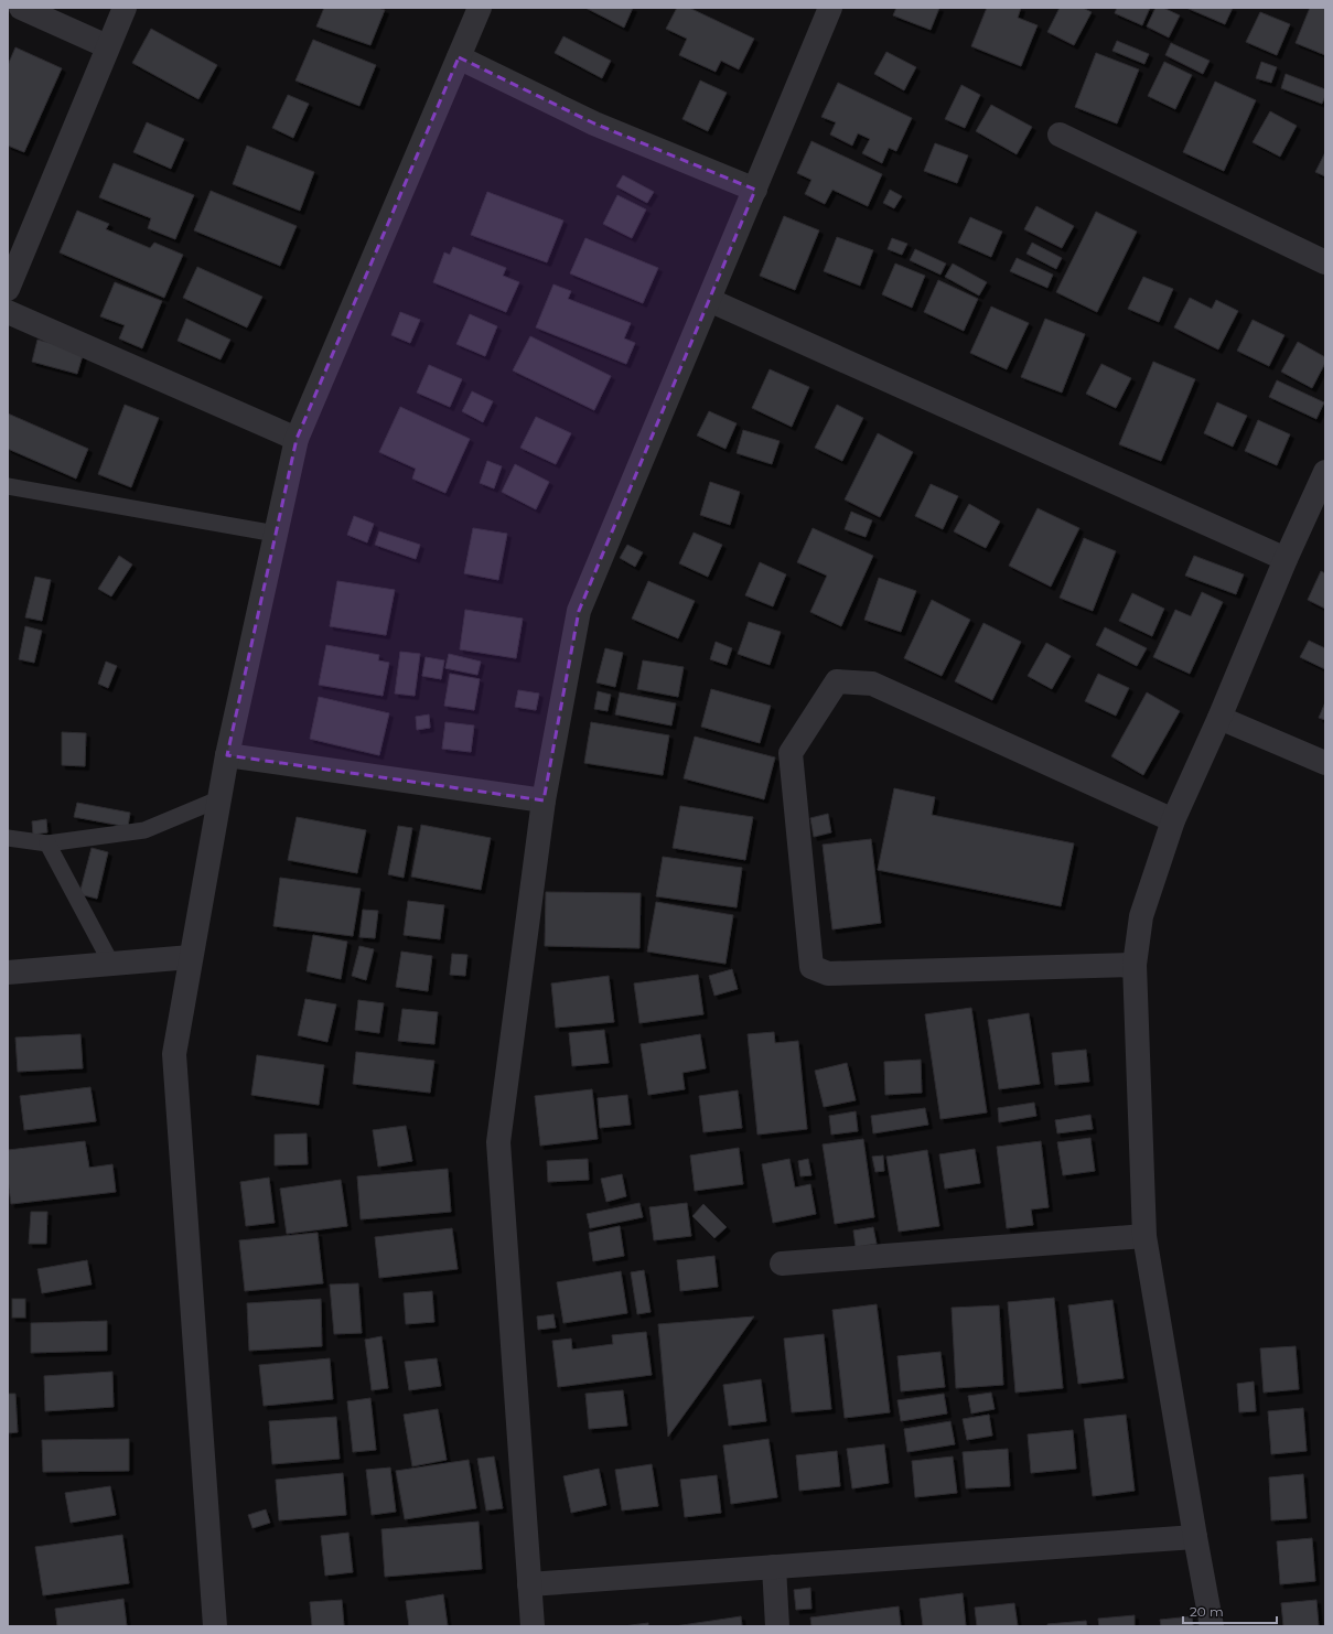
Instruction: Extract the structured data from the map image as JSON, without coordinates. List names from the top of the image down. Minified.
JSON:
{"scale_bar":"20 m"}
